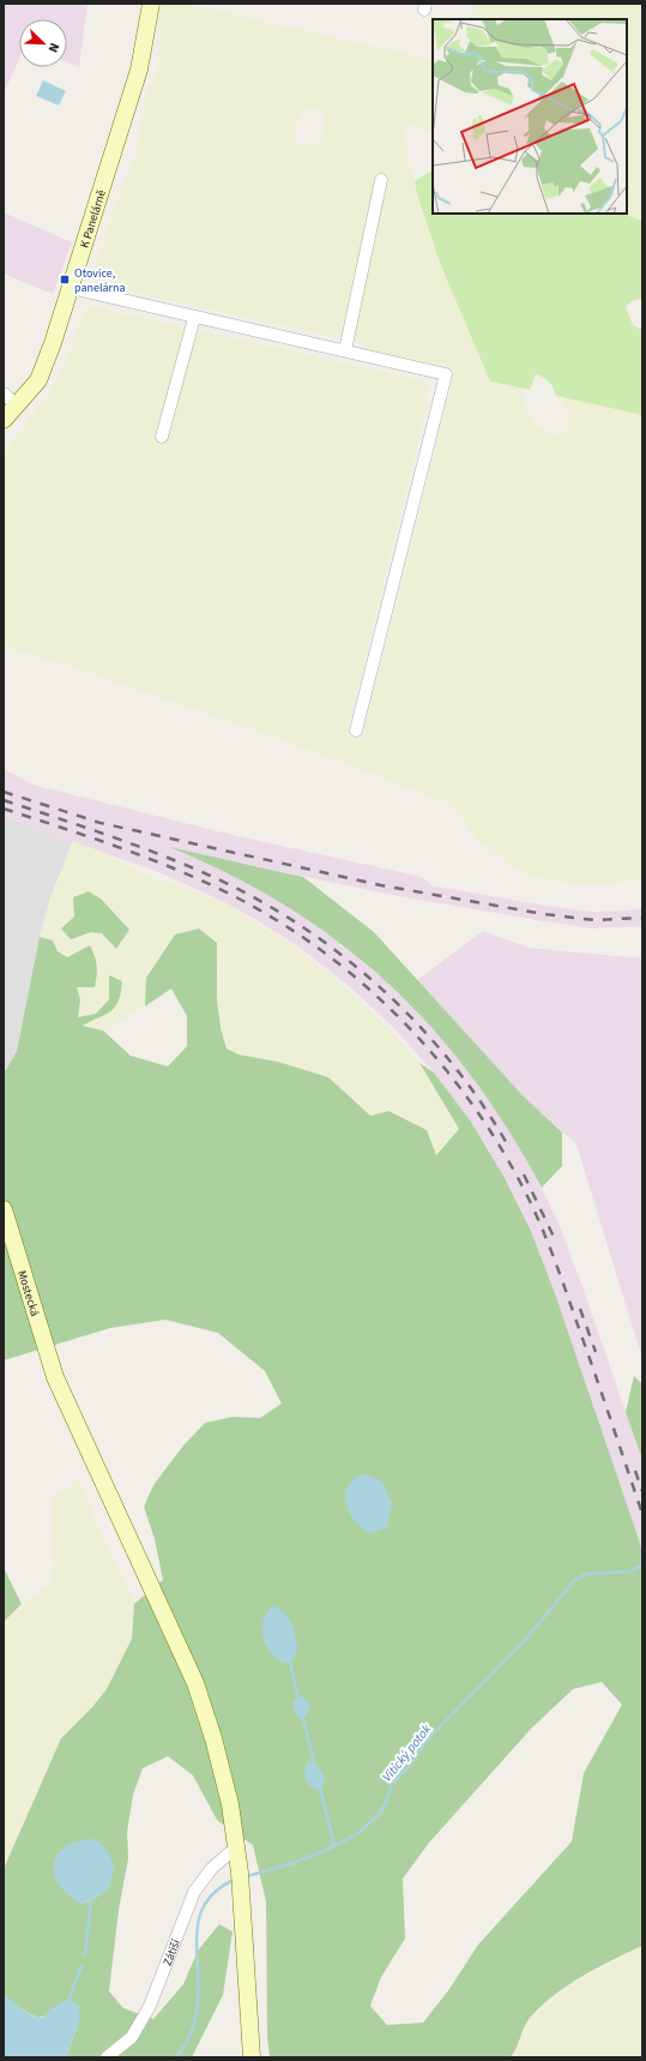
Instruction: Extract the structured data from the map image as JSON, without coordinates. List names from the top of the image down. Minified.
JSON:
{"streets":{"street":["K Panelárně","Mostecká","Zátiší"]},"crossings":[["Mostecká","Zátiší"]],"water":["Vitický potok"],"places":{"transit":["Otovice, panelárna"]},"north":"bottom right"}
